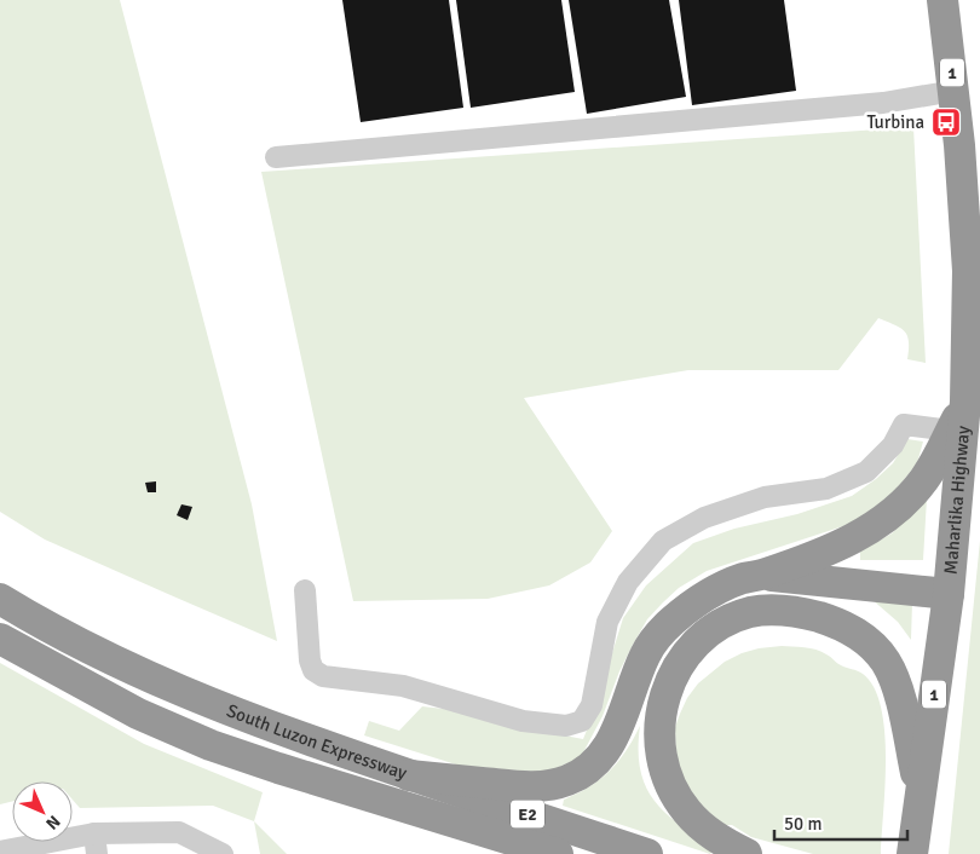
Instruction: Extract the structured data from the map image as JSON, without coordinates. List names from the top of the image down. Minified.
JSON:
{"streets":{"highway":["1","Maharlika Highway","South Luzon Expressway","E2"]},"places":{"bus stop":["Turbina"]},"scale_bar":"50 m","north":"bottom right"}
